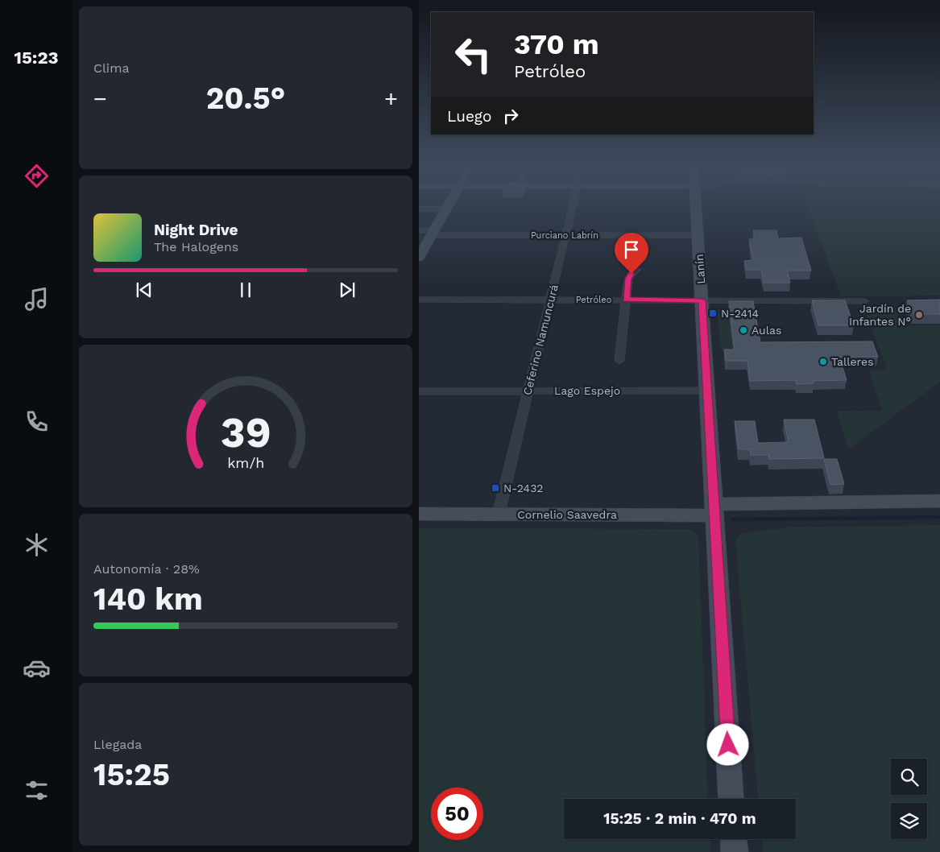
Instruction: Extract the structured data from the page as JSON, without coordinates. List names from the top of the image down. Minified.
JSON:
{"streets":{"main road":["Lanín","Cornelio Saavedra"],"street":["Purciano Labrín","Petróleo","Ceferino Namuncurá","Lago Espejo"]},"crossings":[["Purciano Labrín","Lanín"],["Purciano Labrín","Ceferino Namuncurá"],["Lanín","Petróleo"],["Lanín","Lago Espejo"],["Lanín","Cornelio Saavedra"],["Petróleo","Ceferino Namuncurá"],["Ceferino Namuncurá","Lago Espejo"],["Ceferino Namuncurá","Cornelio Saavedra"]],"places":{"transit":["N-2414","N-2432"],"other":["Jardín de Infantes N°","Aulas","Talleres"]},"page":{"tabs":"15:23","tile":["Clima",["Autonomía · 28%","140 km"],["Llegada","15:25"]],"turn":["370 m","Petróleo"],"heat":["−","20.5°","+"],"then":"Luego","song":["Night Drive","The Halogens"],"limit":"50","trip":"15:25 · 2 min · 470 m","gauge":["39","km/h"]}}
